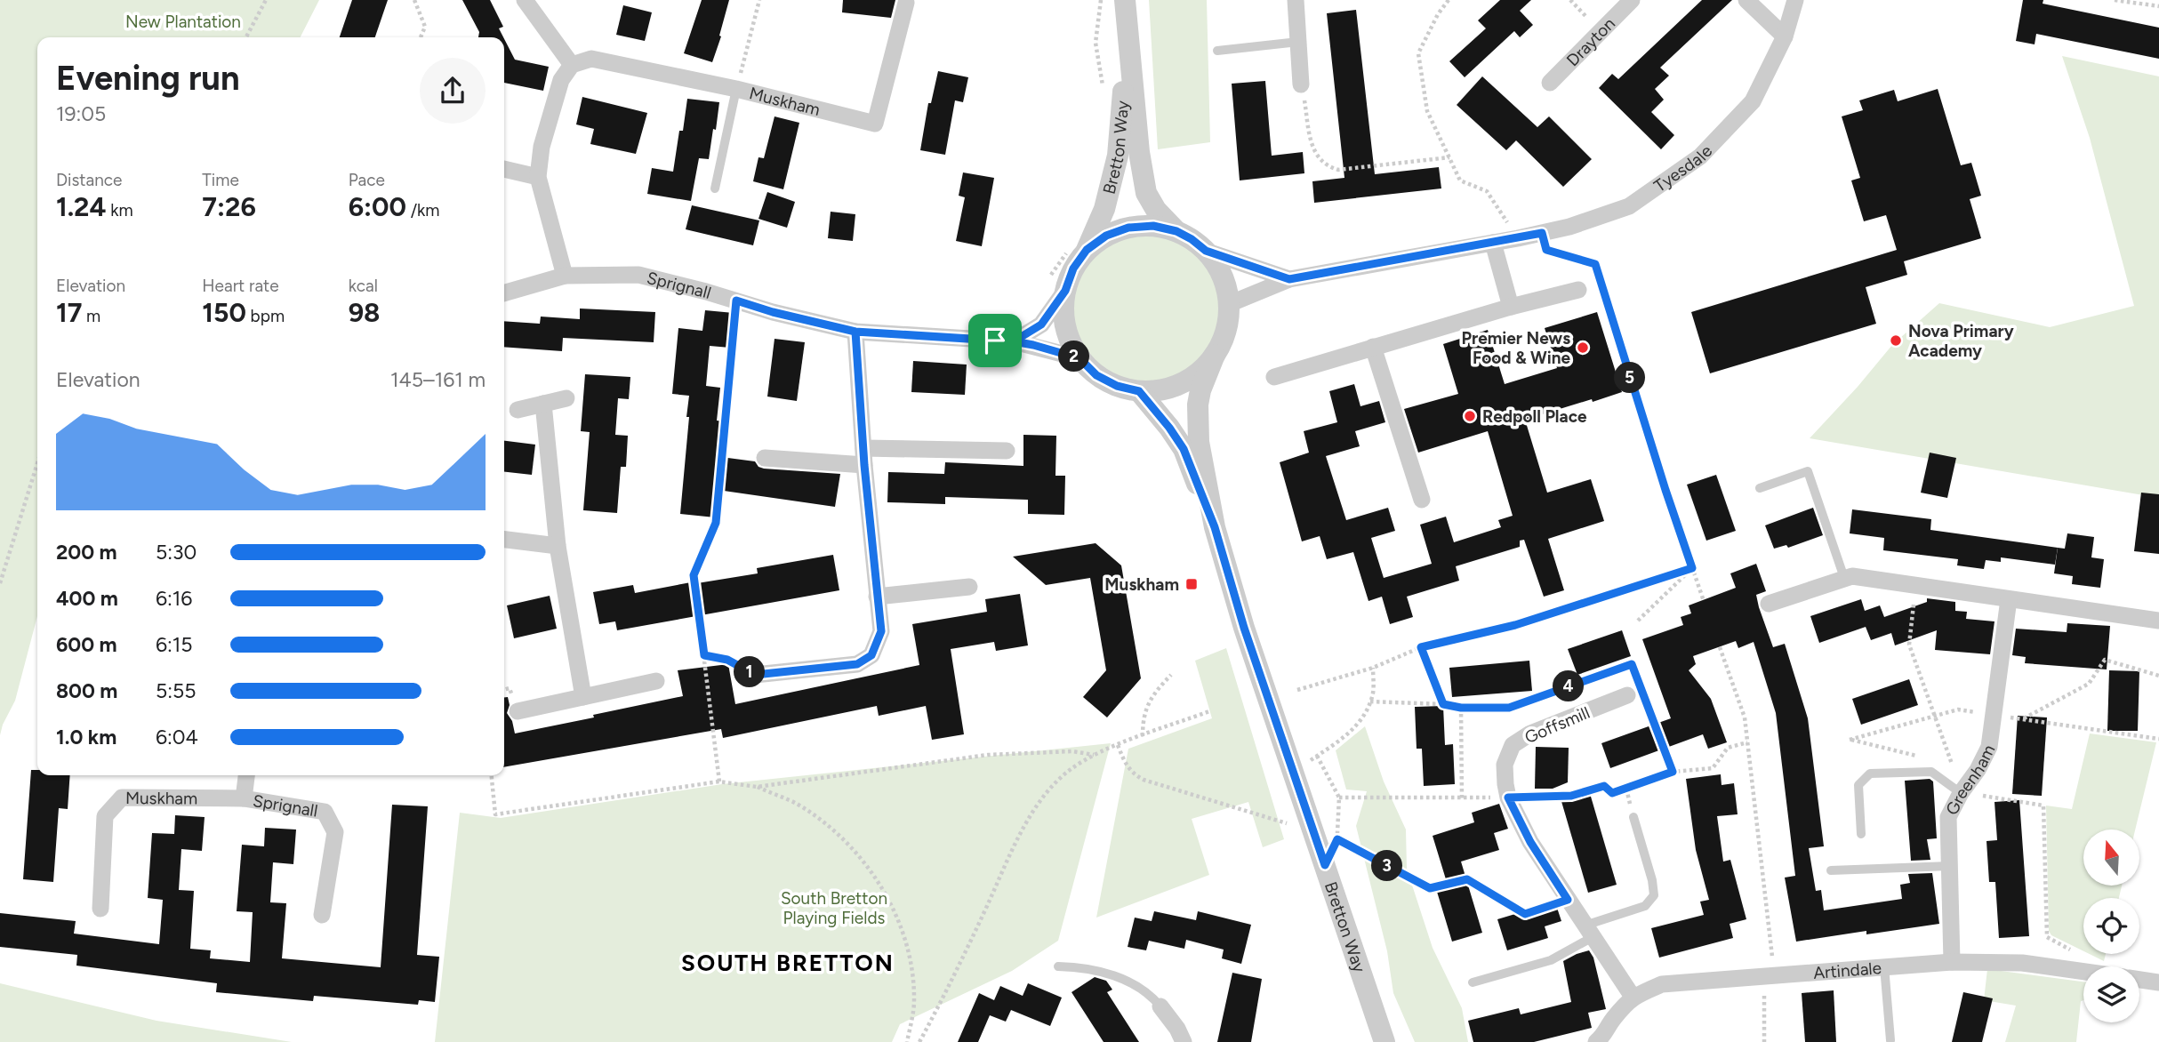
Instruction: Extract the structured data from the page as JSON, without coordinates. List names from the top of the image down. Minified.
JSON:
{"streets":{"street":["Drayton","Muskham","Bretton Way","Tyesdale","Sprignall","Goffsmill","Greenham","Artindale"]},"crossings":[["Muskham","Sprignall"],["Bretton Way","Tyesdale"],["Bretton Way","Sprignall"],["Tyesdale","Sprignall"],["Goffsmill","Artindale"],["Greenham","Artindale"]],"districts":["SOUTH BRETTON"],"parks":["New Plantation","South Bretton Playing Fields"],"places":{"other":["Nova Primary Academy","Premier News Food & Wine","Redpoll Place"],"transit":["Muskham"]},"north":"top","page":{"heading":["Evening run","19:05"],"stats":[["Distance","1.24 km"],["Time","7:26"],["Pace","6:00 /km"],["Elevation","17 m"],["Heart rate","150 bpm"],["kcal","98"]],"pins":["2","5","1","4","3"],"chart":["Elevation","145–161 m"],"list":[{"name":"200 m","note":"5:30"},{"name":"400 m","note":"6:16"},{"name":"600 m","note":"6:15"},{"name":"800 m","note":"5:55"},{"name":"1.0 km","note":"6:04"}]}}
